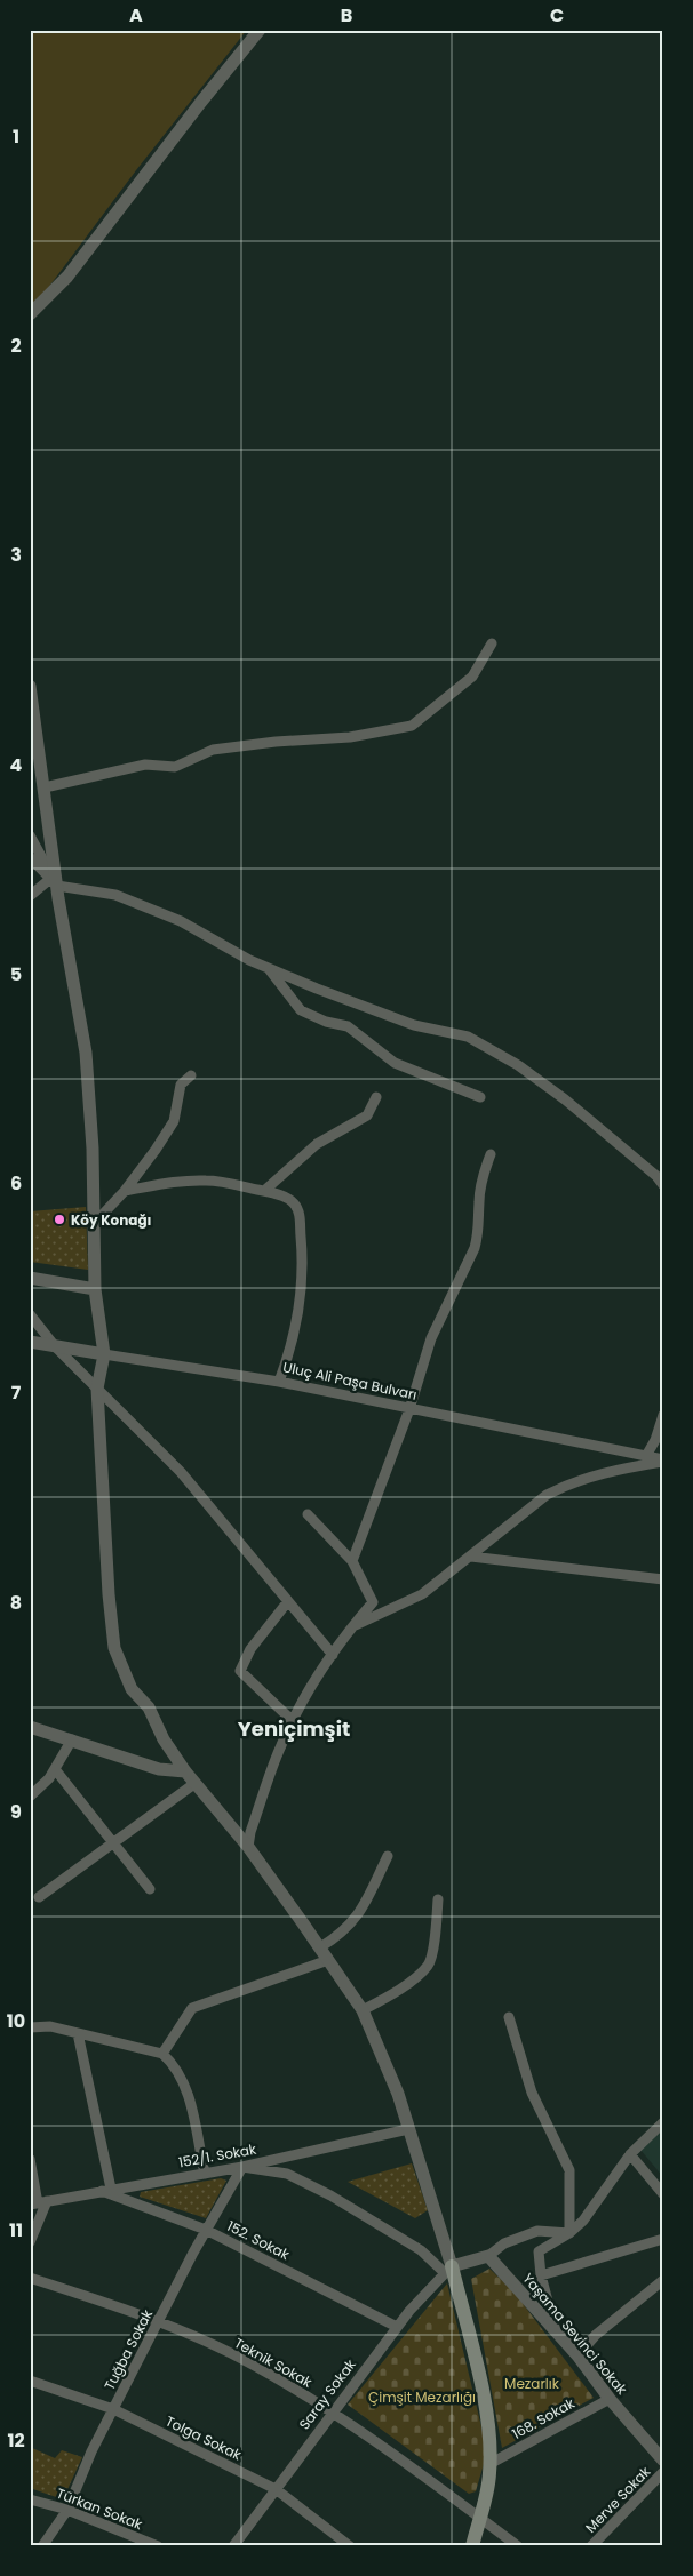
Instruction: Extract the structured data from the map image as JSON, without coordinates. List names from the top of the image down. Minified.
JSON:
{"streets":{"street":["Uluç Ali Paşa Bulvarı","152/1. Sokak","152. Sokak","Yaşama Sevinci Sokak","Tuğba Sokak","Teknik Sokak","Saray Sokak","168. Sokak","Tolga Sokak","Merve Sokak","Türkan Sokak"]},"crossings":[["152/1. Sokak","152. Sokak"],["152/1. Sokak","Tuğba Sokak"],["152. Sokak","Tuğba Sokak"],["152. Sokak","Saray Sokak"],["Yaşama Sevinci Sokak","168. Sokak"],["Tuğba Sokak","Teknik Sokak"],["Tuğba Sokak","Tolga Sokak"],["Tuğba Sokak","Türkan Sokak"],["Teknik Sokak","Saray Sokak"],["Saray Sokak","Tolga Sokak"]],"districts":["Yeniçimşit"],"parks":["Mezarlık","Çimşit Mezarlığı"],"places":["Köy Konağı"],"grid":{"columns":["A","B","C"],"rows":["1","2","3","4","5","6","7","8","9","10","11","12"]}}
